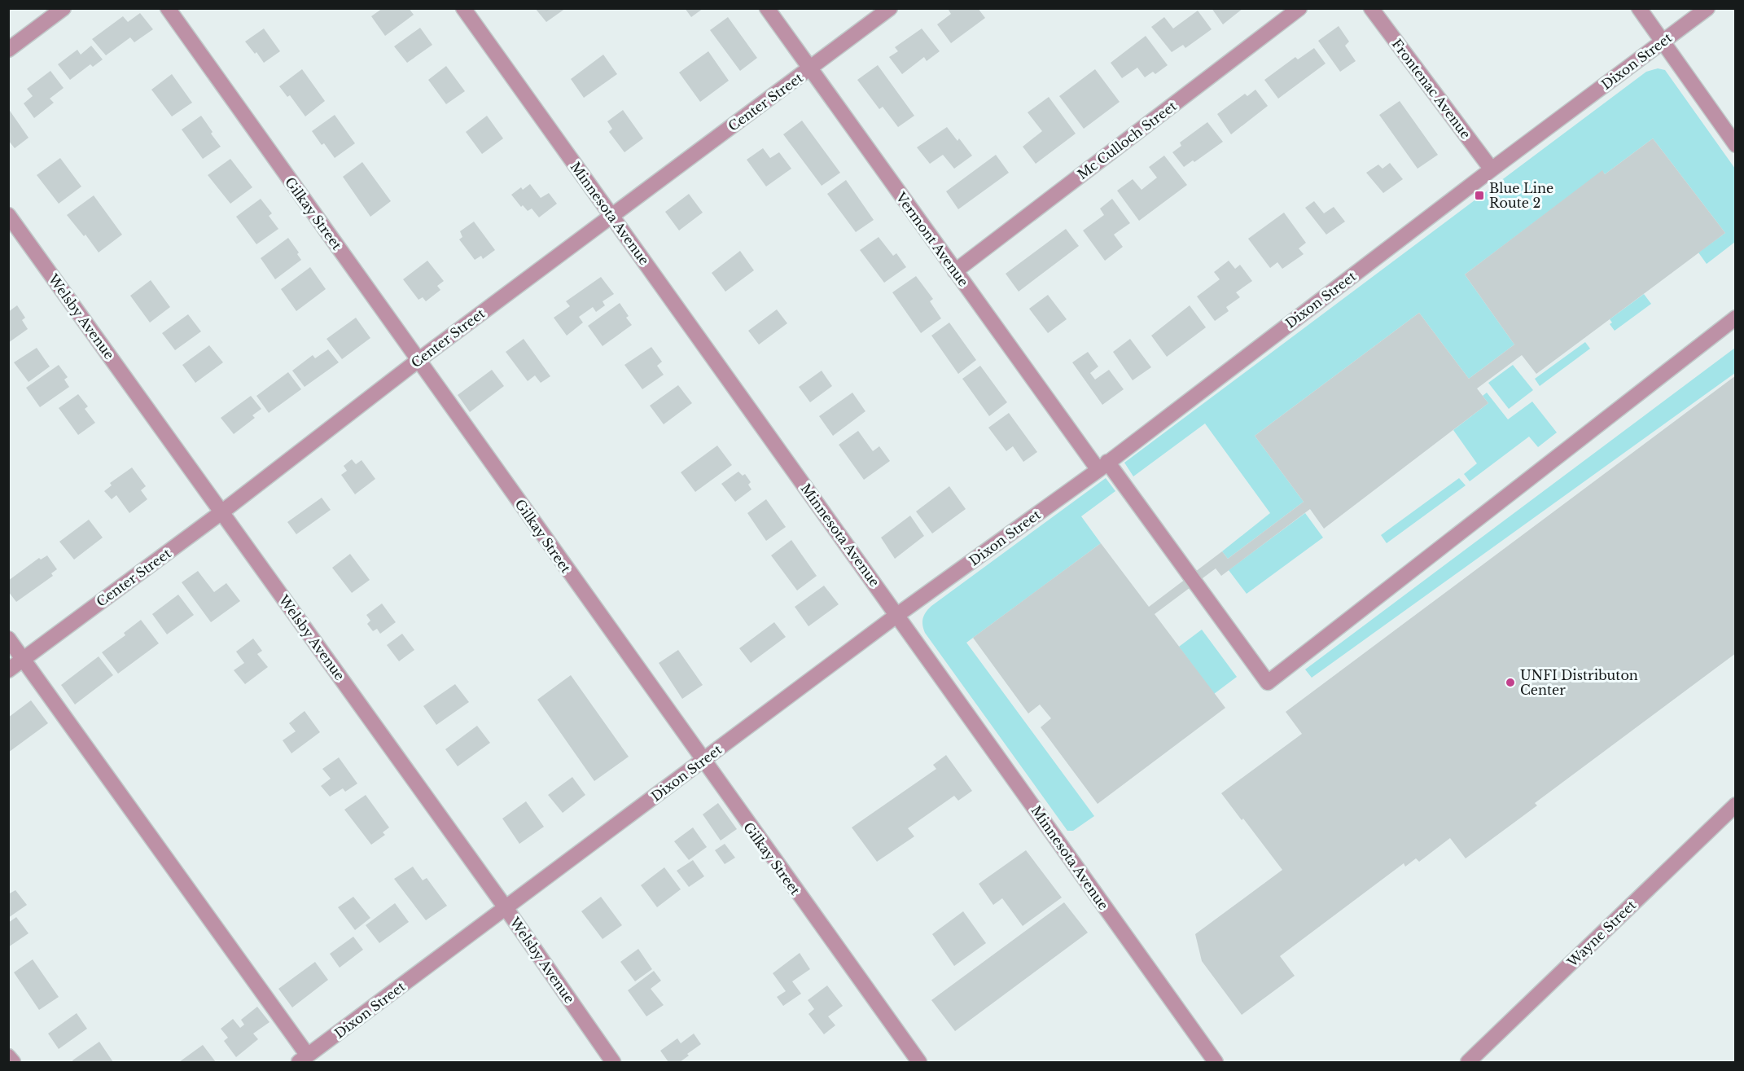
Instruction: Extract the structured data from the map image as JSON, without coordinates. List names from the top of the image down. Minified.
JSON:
{"streets":{"street":["Dixon Street","Frontenac Avenue","Center Street","Mc Culloch Street","Gilkay Street","Minnesota Avenue","Vermont Avenue","Welsby Avenue","Wayne Street"]},"crossings":[["Dixon Street","Frontenac Avenue"],["Dixon Street","Gilkay Street"],["Dixon Street","Minnesota Avenue"],["Dixon Street","Vermont Avenue"],["Dixon Street","Welsby Avenue"],["Center Street","Gilkay Street"],["Center Street","Minnesota Avenue"],["Center Street","Vermont Avenue"],["Center Street","Welsby Avenue"],["Mc Culloch Street","Vermont Avenue"]],"places":{"transit":["Blue Line Route 2"],"other":["UNFI Distributon Center"]}}
